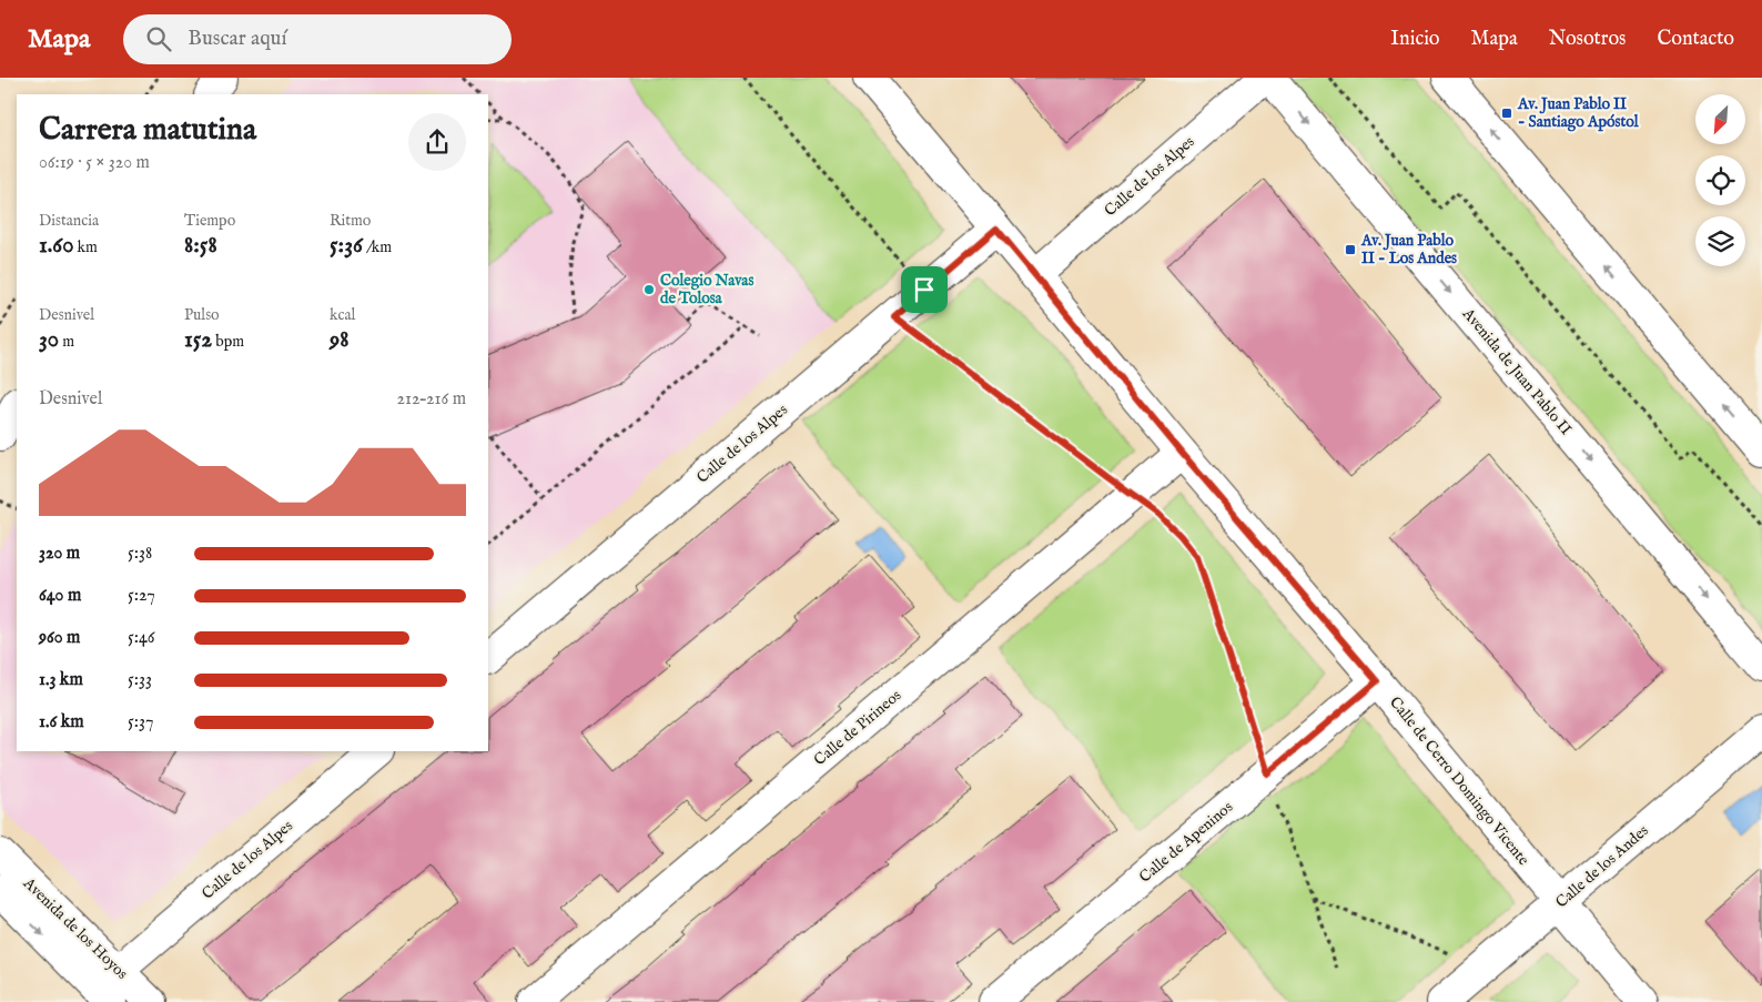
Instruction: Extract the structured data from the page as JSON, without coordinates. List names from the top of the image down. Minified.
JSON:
{"streets":{"street":["Calle de los Alpes","Avenida de Juan Pablo II","Calle de Pirineos","Calle de Cerro Domingo Vicente","Calle de Apeninos","Calle de los Andes","Avenida de los Hoyos"]},"crossings":[["Calle de los Alpes","Calle de Cerro Domingo Vicente"],["Calle de los Alpes","Avenida de los Hoyos"],["Calle de Pirineos","Calle de Cerro Domingo Vicente"],["Calle de Cerro Domingo Vicente","Calle de Apeninos"],["Calle de Cerro Domingo Vicente","Calle de los Andes"]],"places":{"transit":["Av. Juan Pablo II - Santiago Apóstol","Av. Juan Pablo II - Los Andes"],"other":["Colegio Navas de Tolosa"]},"north":"bottom left","page":{"header":"Mapa","search":"Buscar aquí","nav":["Inicio","Mapa","Nosotros","Contacto"],"heading":["Carrera matutina","06:19 · 5 × 320 m"],"stats":[["Distancia","1.60 km"],["Tiempo","8:58"],["Ritmo","5:36 /km"],["Desnivel","30 m"],["Pulso","152 bpm"],["kcal","98"]],"chart":["Desnivel","212–216 m"],"list":[{"name":"320 m","note":"5:38"},{"name":"640 m","note":"5:27"},{"name":"960 m","note":"5:46"},{"name":"1.3 km","note":"5:33"},{"name":"1.6 km","note":"5:37"}]}}
